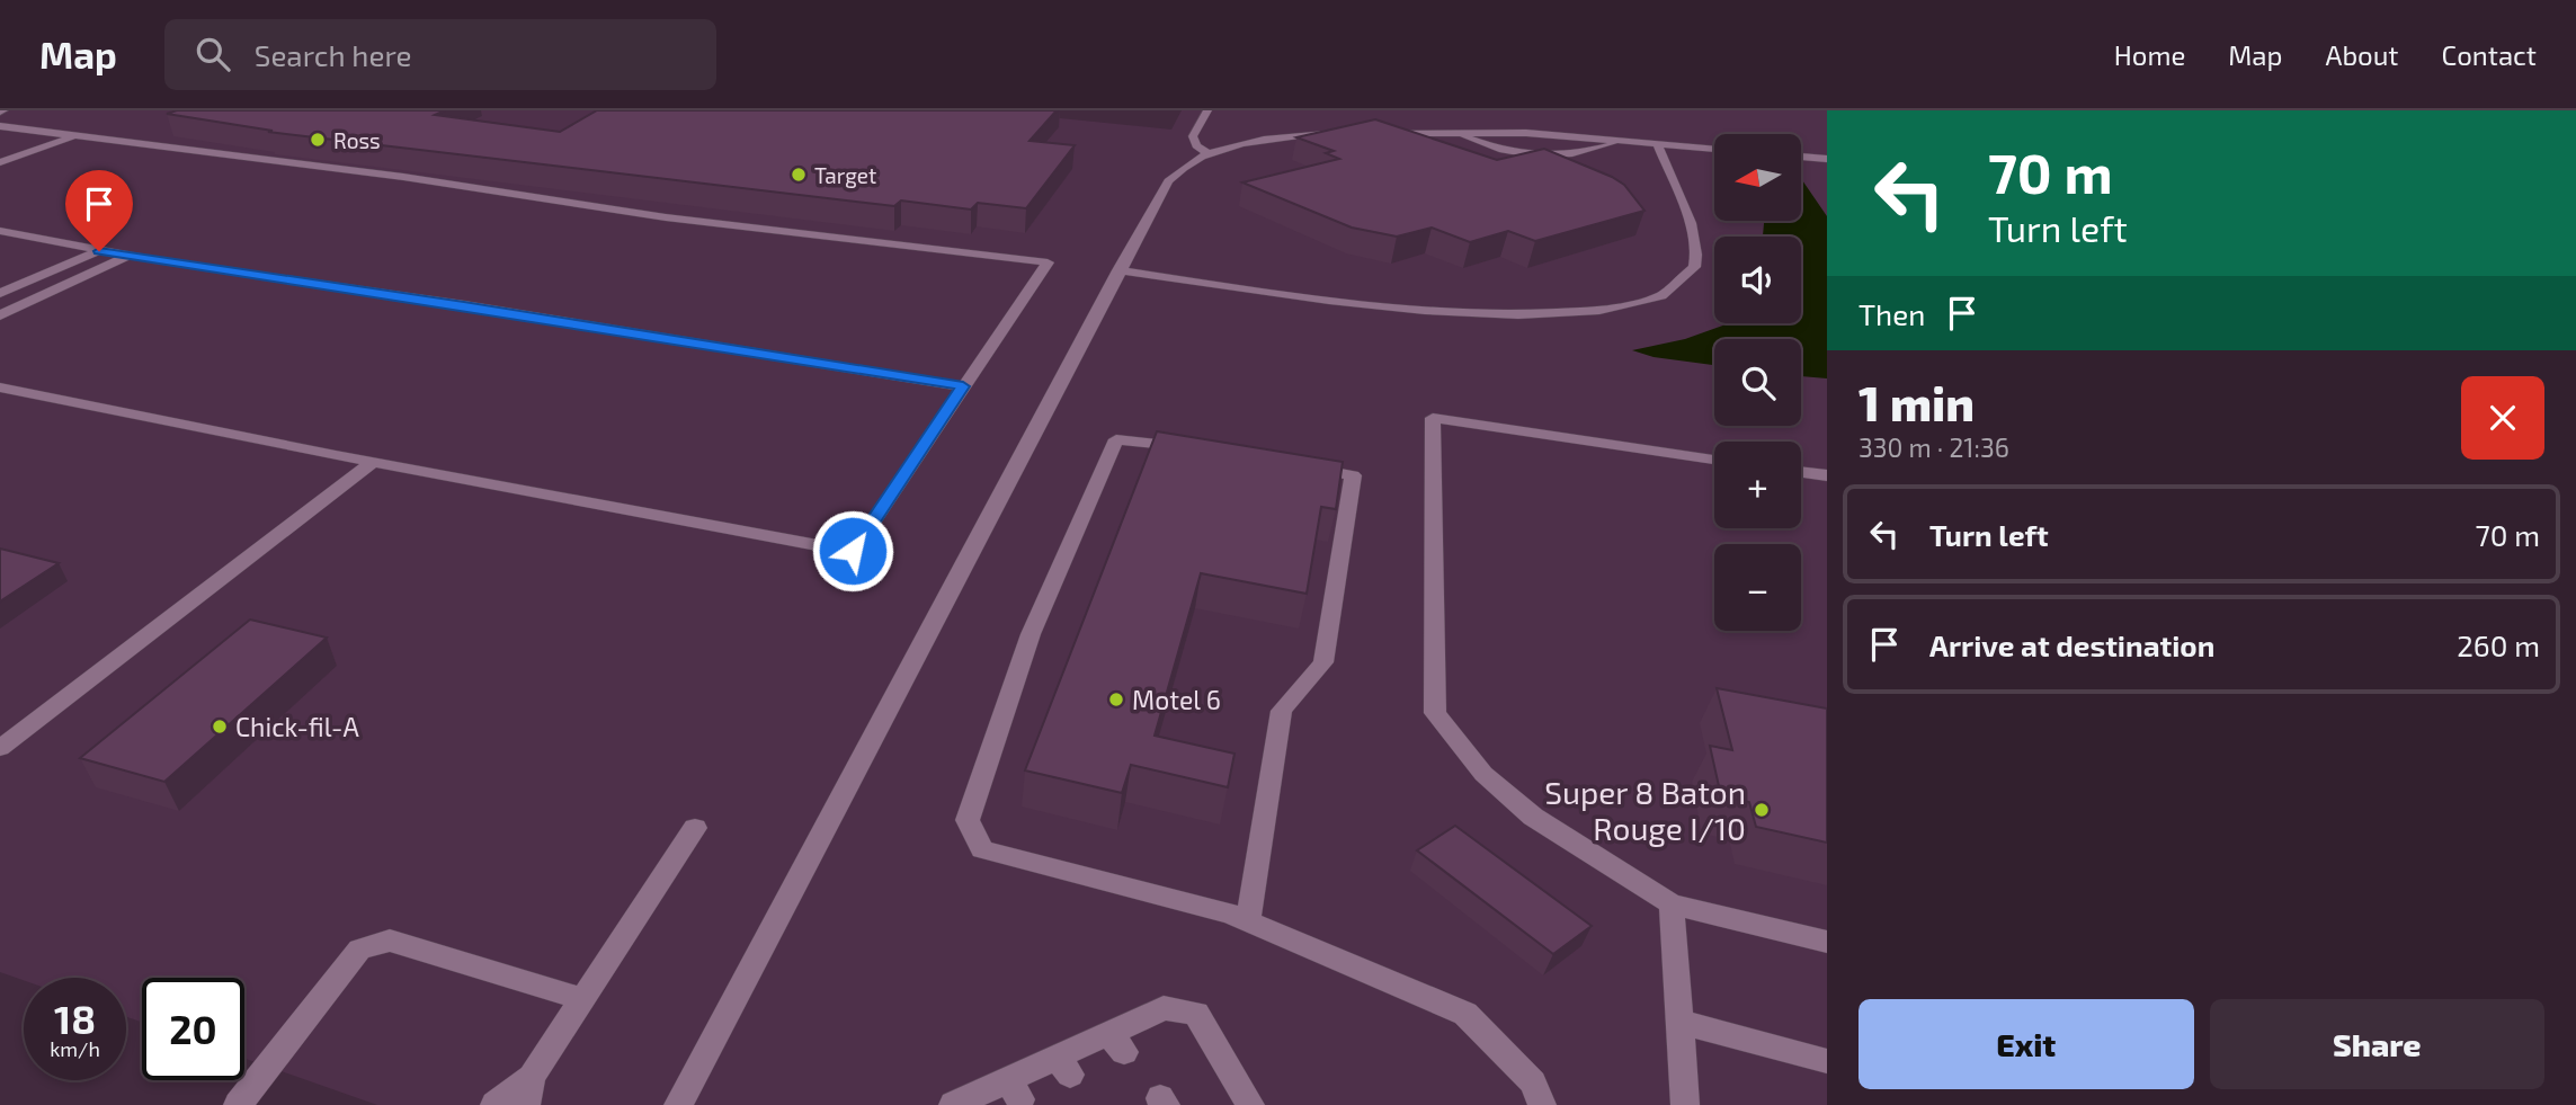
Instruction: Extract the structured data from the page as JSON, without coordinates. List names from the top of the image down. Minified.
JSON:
{"places":["Ross","Target","Motel 6","Chick-fil-A","Super 8 Baton Rouge I/10"],"north":"left","page":{"header":"Map","search":"Search here","nav":["Home","Map","About","Contact"],"turn":["70 m","Turn left"],"map_buttons":["+","−"],"then":"Then","heading":["1 min","330 m · 21:36"],"list":[{"name":"Turn left","value":"70 m"},{"name":"Arrive at destination","value":"260 m"}],"speed":"18 km/h","limit":"20","buttons":["Exit","Share"]}}
